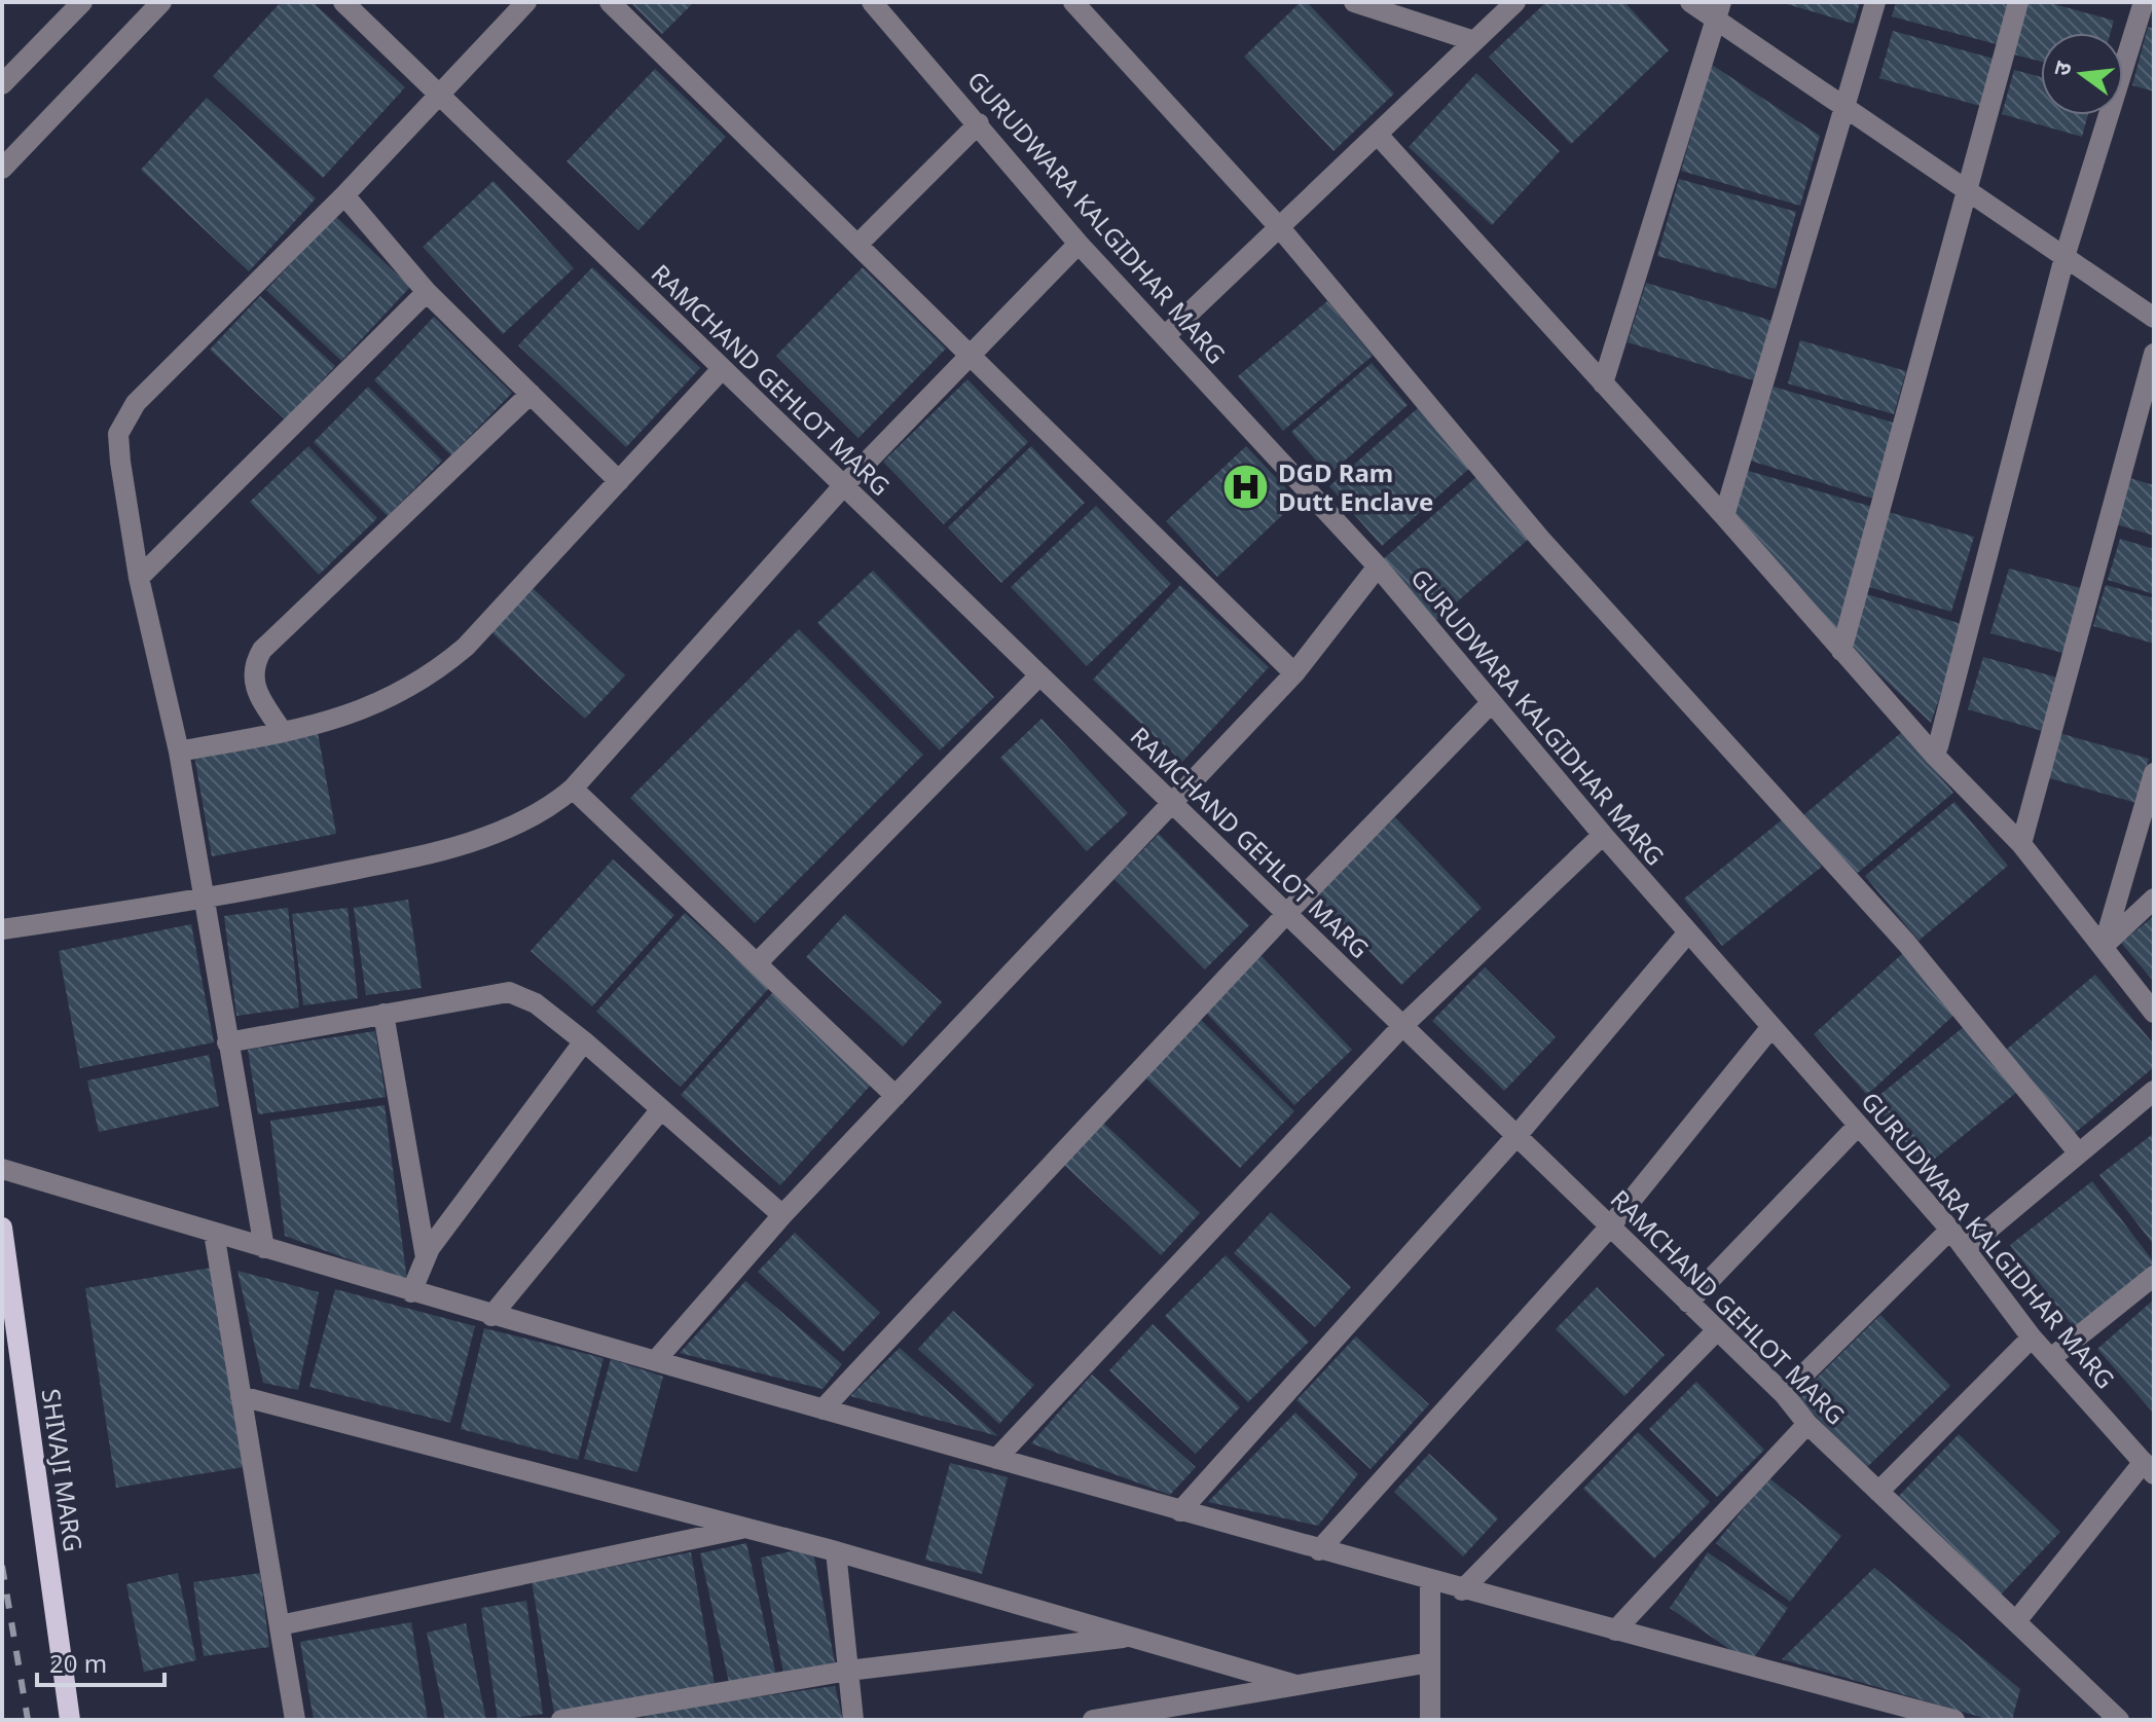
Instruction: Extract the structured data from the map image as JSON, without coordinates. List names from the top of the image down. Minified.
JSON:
{"streets":{"main road":["SHIVAJI MARG"],"street":["GURUDWARA KALGIDHAR MARG","RAMCHAND GEHLOT MARG"]},"places":{"hospital":["DGD Ram Dutt Enclave"]},"scale_bar":"20 m","north":"left"}
